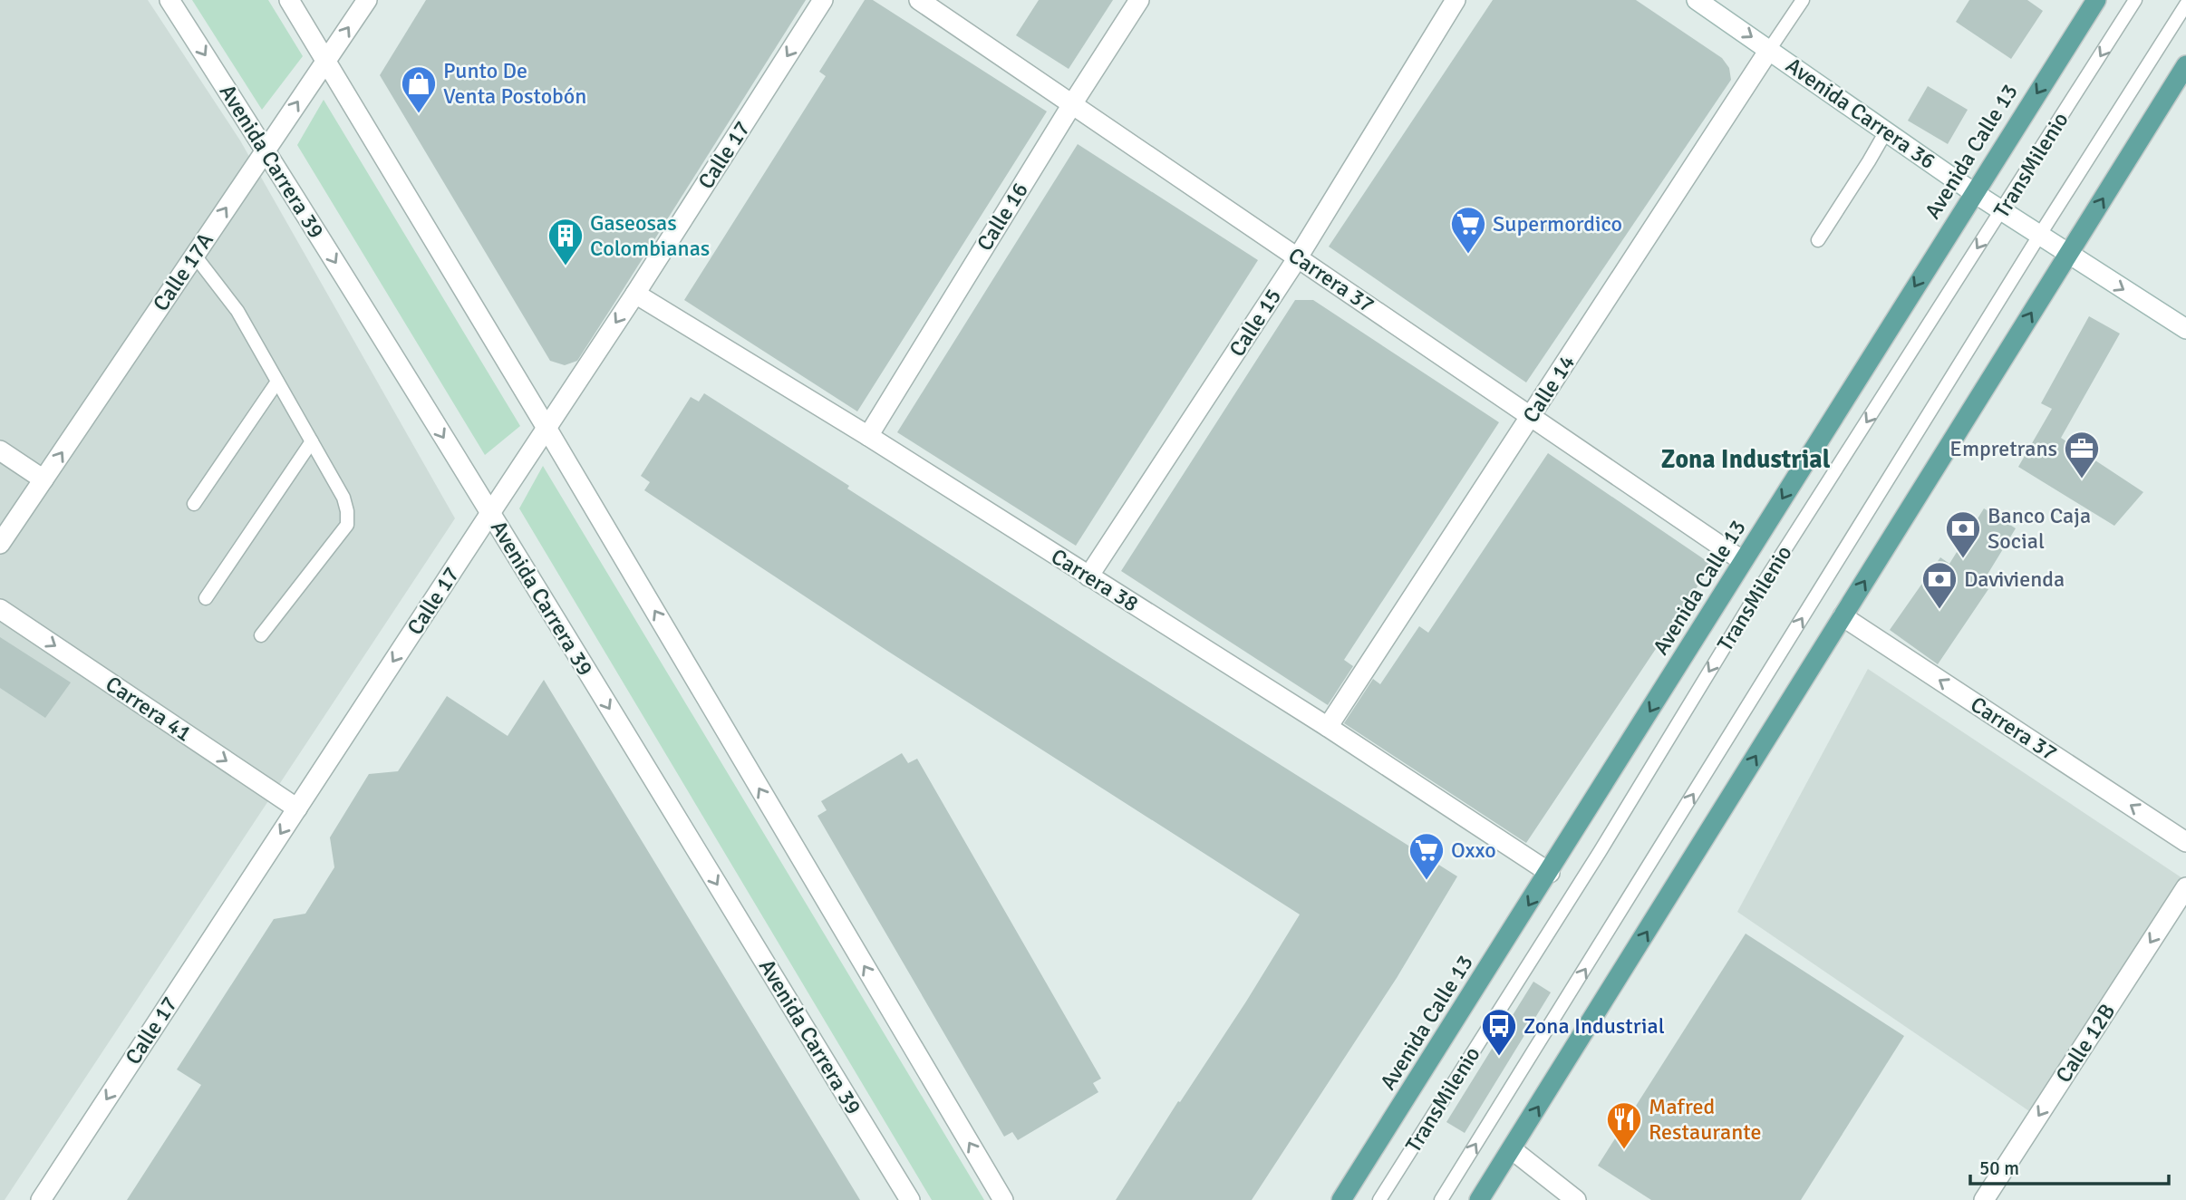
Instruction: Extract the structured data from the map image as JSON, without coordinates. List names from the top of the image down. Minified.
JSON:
{"streets":{"main road":["Avenida Calle 13"],"street":["Avenida Carrera 36","Calle 17","Avenida Carrera 39","Calle 16","Calle 17A","Carrera 37","Calle 15","Calle 14","Carrera 38","Carrera 41","Calle 12B"],"lane":["TransMilenio"]},"crossings":[["Avenida Carrera 36","Avenida Calle 13"],["Avenida Carrera 36","TransMilenio"],["Avenida Carrera 36","Calle 14"],["Avenida Calle 13","Carrera 37"],["Avenida Calle 13","Carrera 38"],["Calle 17","Avenida Carrera 39"],["Calle 17","Carrera 38"],["Calle 17","Carrera 41"],["Avenida Carrera 39","Calle 17A"],["Calle 16","Carrera 37"],["Calle 16","Carrera 38"],["Carrera 37","Calle 15"],["Carrera 37","Calle 14"],["Calle 15","Carrera 38"],["Calle 14","Carrera 38"]],"one_way":["Avenida Carrera 36","Calle 17","Calle 17A","Carrera 41","Calle 12B"],"districts":["Zona Industrial"],"places":{"shop":["Punto De Venta Postobón"],"supermarket":["Supermordico","Oxxo"],"building":["Gaseosas Colombianas"],"office":["Empretrans"],"bank":["Banco Caja Social","Davivienda"],"bus stop":["Zona Industrial"],"restaurant":["Mafred Restaurante"]},"scale_bar":"50 m"}
